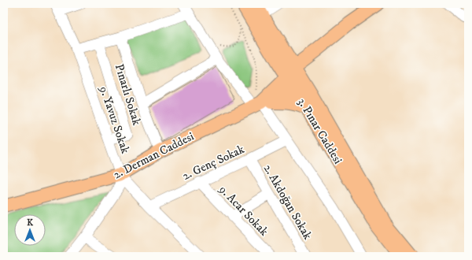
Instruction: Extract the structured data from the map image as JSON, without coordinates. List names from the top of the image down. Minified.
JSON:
{"streets":{"main road":["3. Pınar Caddesi","2. Derman Caddesi"],"street":["Pınarlı Sokak","9. Yavuz Sokak","2. Genç Sokak","2. Akdoğan Sokak","9. Acar Sokak"]},"crossings":[["Pınarlı Sokak","9. Yavuz Sokak"],["9. Yavuz Sokak","2. Derman Caddesi"],["9. Yavuz Sokak","2. Genç Sokak"],["2. Genç Sokak","2. Akdoğan Sokak"],["2. Genç Sokak","9. Acar Sokak"]],"north":"top"}
